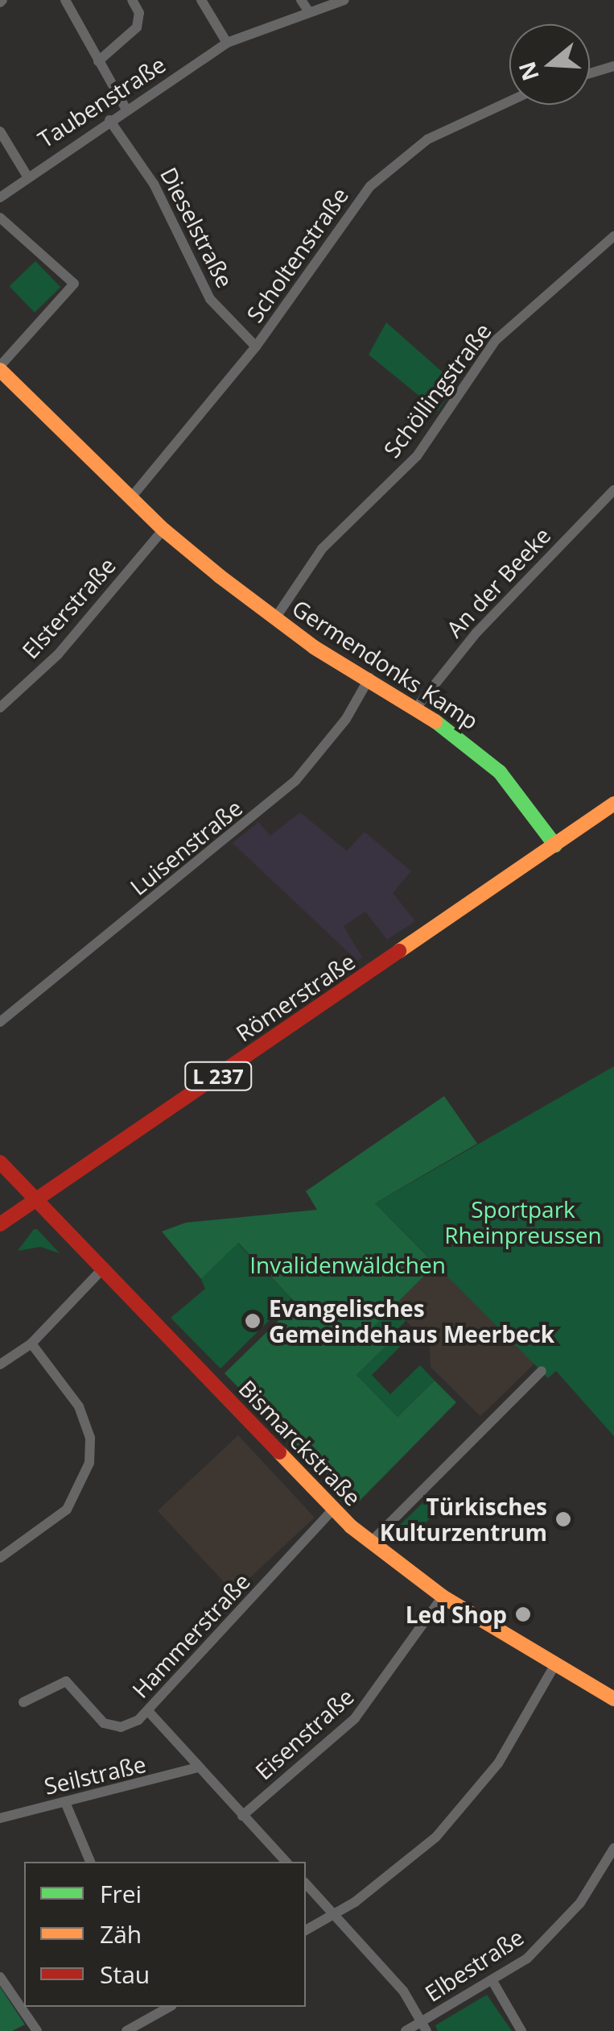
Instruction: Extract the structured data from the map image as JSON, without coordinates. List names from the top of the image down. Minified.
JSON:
{"streets":{"main road":["Germendonks Kamp","Römerstraße","L 237","Bismarckstraße"],"street":["Taubenstraße","Dieselstraße","Scholtenstraße","Schöllingstraße","An der Beeke","Elsterstraße","Luisenstraße","Hammerstraße","Eisenstraße","Seilstraße","Elbestraße"]},"crossings":[["Taubenstraße","Dieselstraße"],["Dieselstraße","Scholtenstraße"],["Scholtenstraße","Germendonks Kamp"],["Schöllingstraße","Germendonks Kamp"],["An der Beeke","Germendonks Kamp"],["Elsterstraße","Germendonks Kamp"],["Germendonks Kamp","Luisenstraße"],["Germendonks Kamp","Römerstraße"],["Römerstraße","Bismarckstraße"],["Bismarckstraße","Hammerstraße"],["Bismarckstraße","Eisenstraße"]],"parks":["Sportpark Rheinpreussen","Invalidenwäldchen"],"places":["Evangelisches Gemeindehaus Meerbeck","Türkisches Kulturzentrum","Led Shop"],"legend":["Frei","Zäh","Stau"],"north":"left"}
